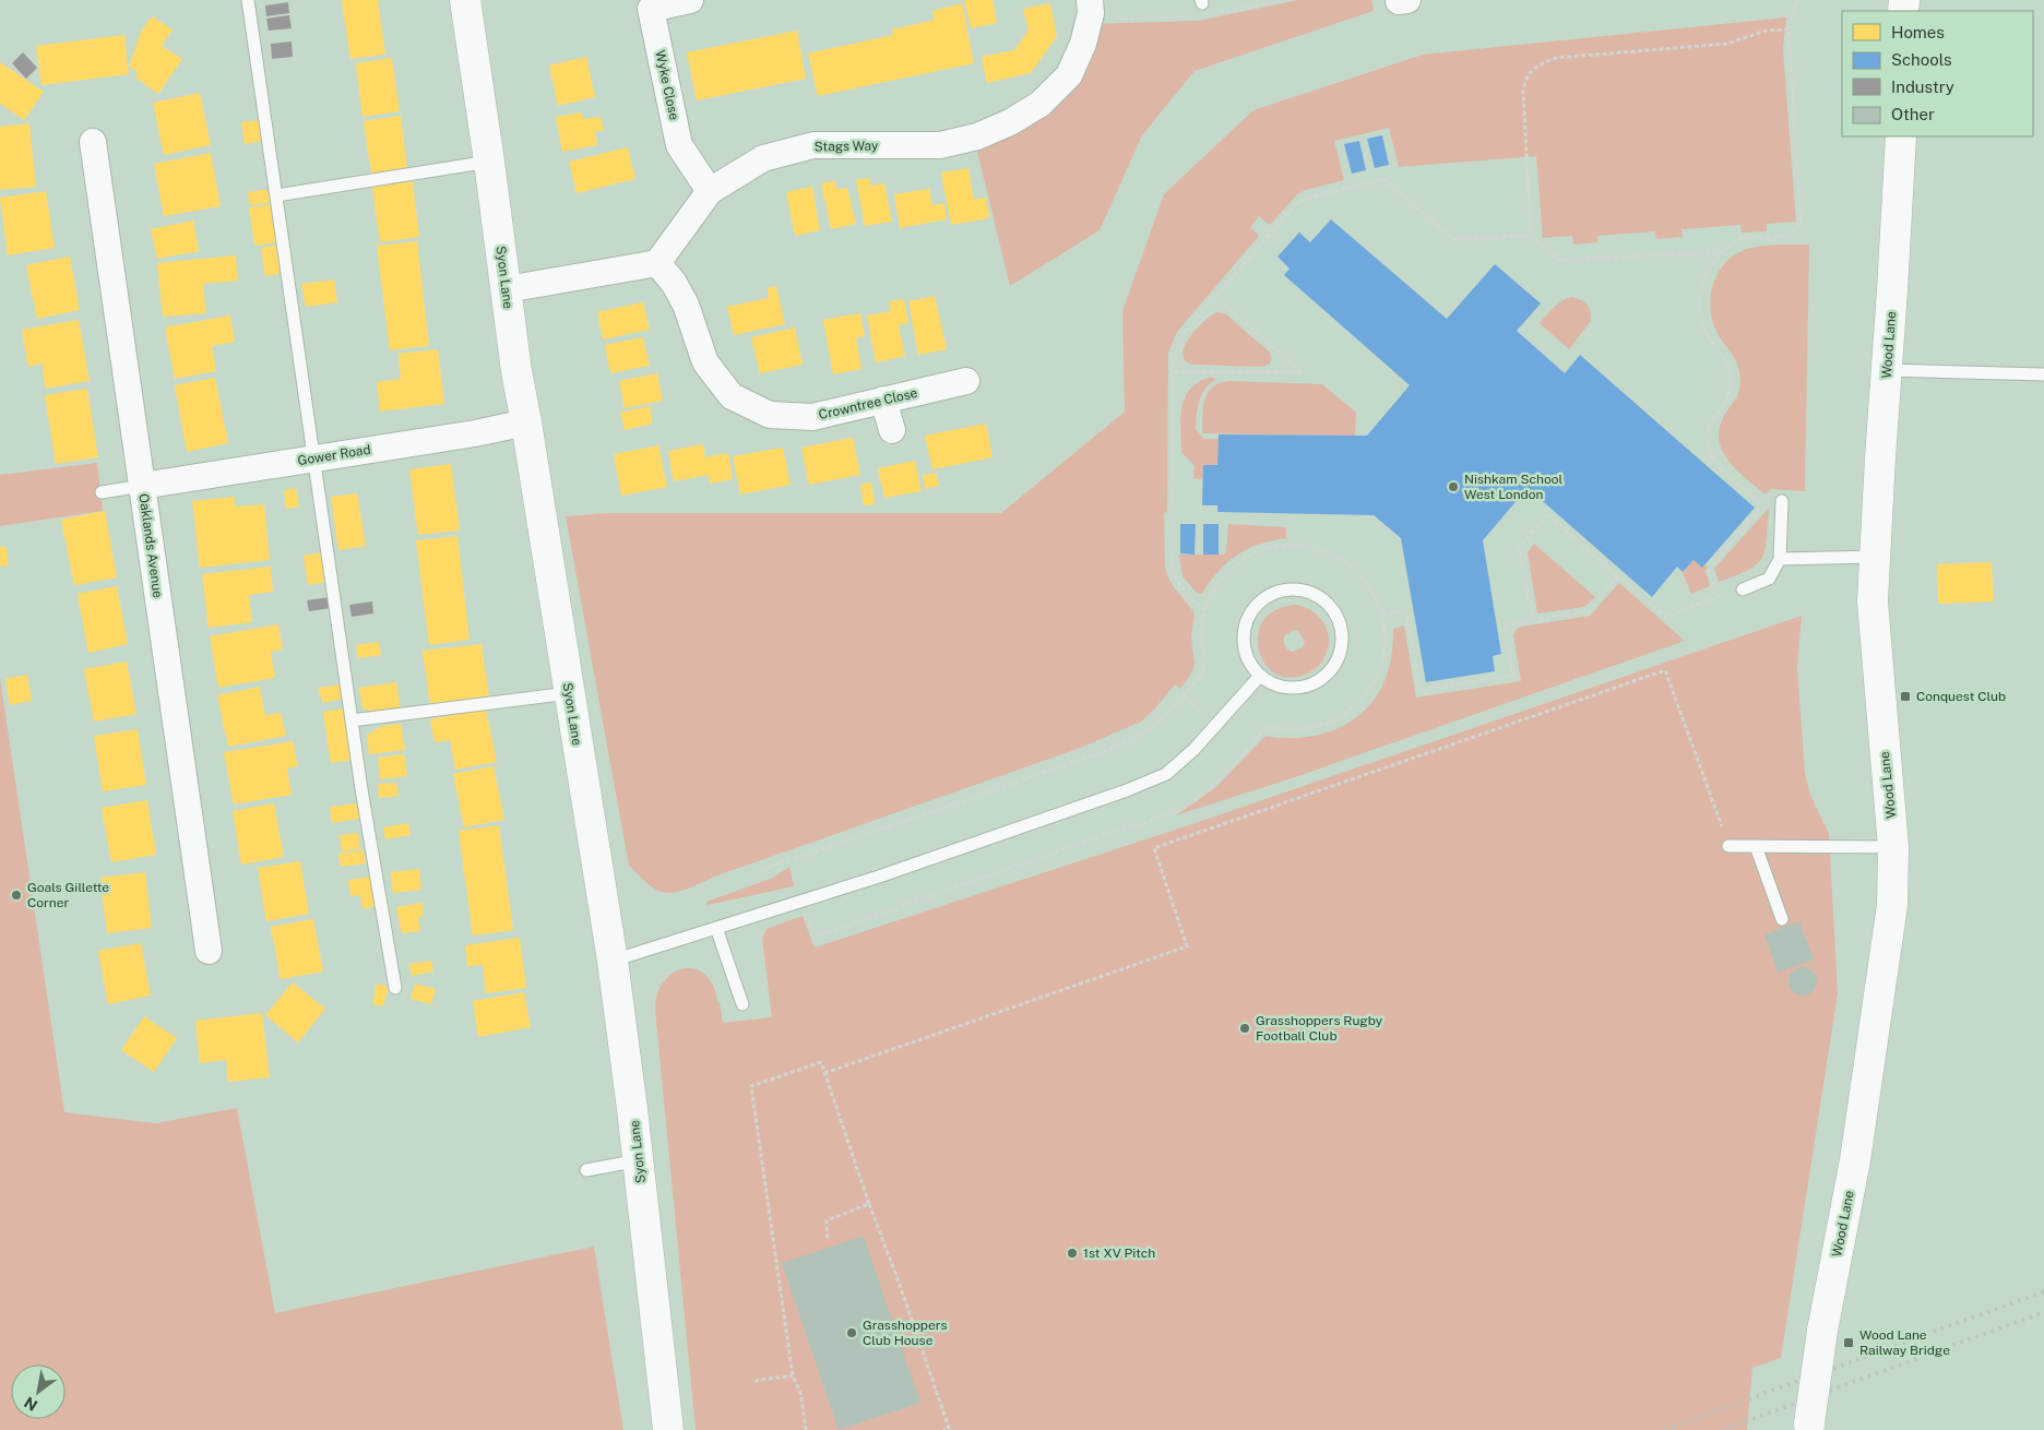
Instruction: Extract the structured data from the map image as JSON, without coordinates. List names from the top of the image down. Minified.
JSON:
{"streets":{"main road":["Syon Lane","Wood Lane"],"street":["Wyke Close","Stags Way","Crowntree Close","Gower Road","Oaklands Avenue"]},"crossings":[["Wyke Close","Stags Way"],["Stags Way","Crowntree Close"],["Syon Lane","Gower Road"],["Gower Road","Oaklands Avenue"]],"places":{"other":["Nishkam School West London","Goals Gillette Corner","Grasshoppers Rugby Football Club","1st XV Pitch","Grasshoppers Club House"],"transit":["Conquest Club","Wood Lane Railway Bridge"]},"legend":["Homes","Schools","Industry","Other"],"north":"bottom left"}
